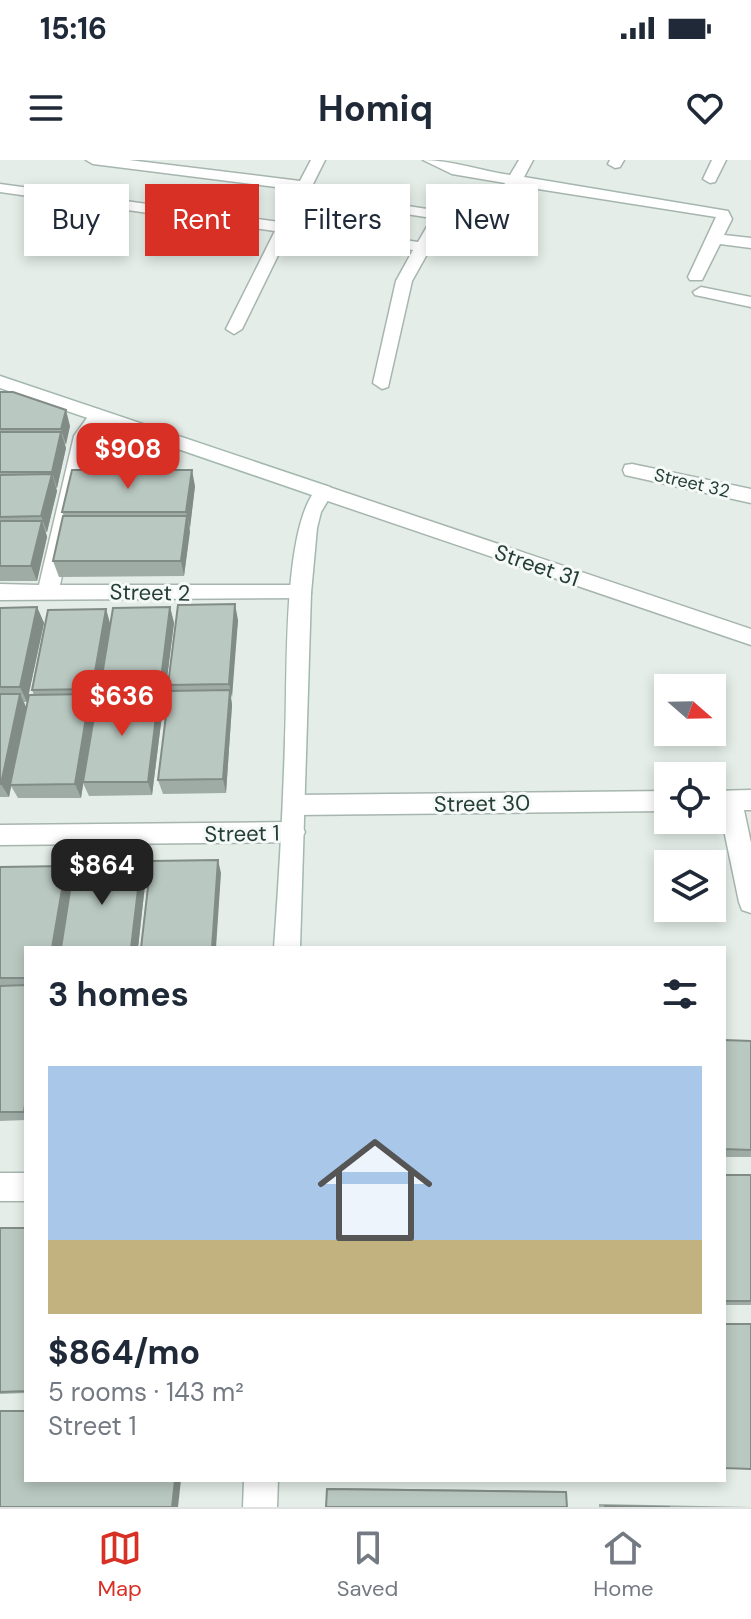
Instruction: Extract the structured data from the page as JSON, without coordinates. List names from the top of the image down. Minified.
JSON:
{"streets":{"street":["Street 32","Street 31","Street 2","Street 30","Street 1"]},"north":"right","page":{"status":"15:16","header":"Homiq","chip":["Buy","Rent","Filters","New"],"price":["$908","$636","$864"],"heading":"3 homes","list":[{"name":"$864/mo","note":"5 rooms · 143 m² · Street 1"}],"tabs":["Map","Saved","Home"]}}
